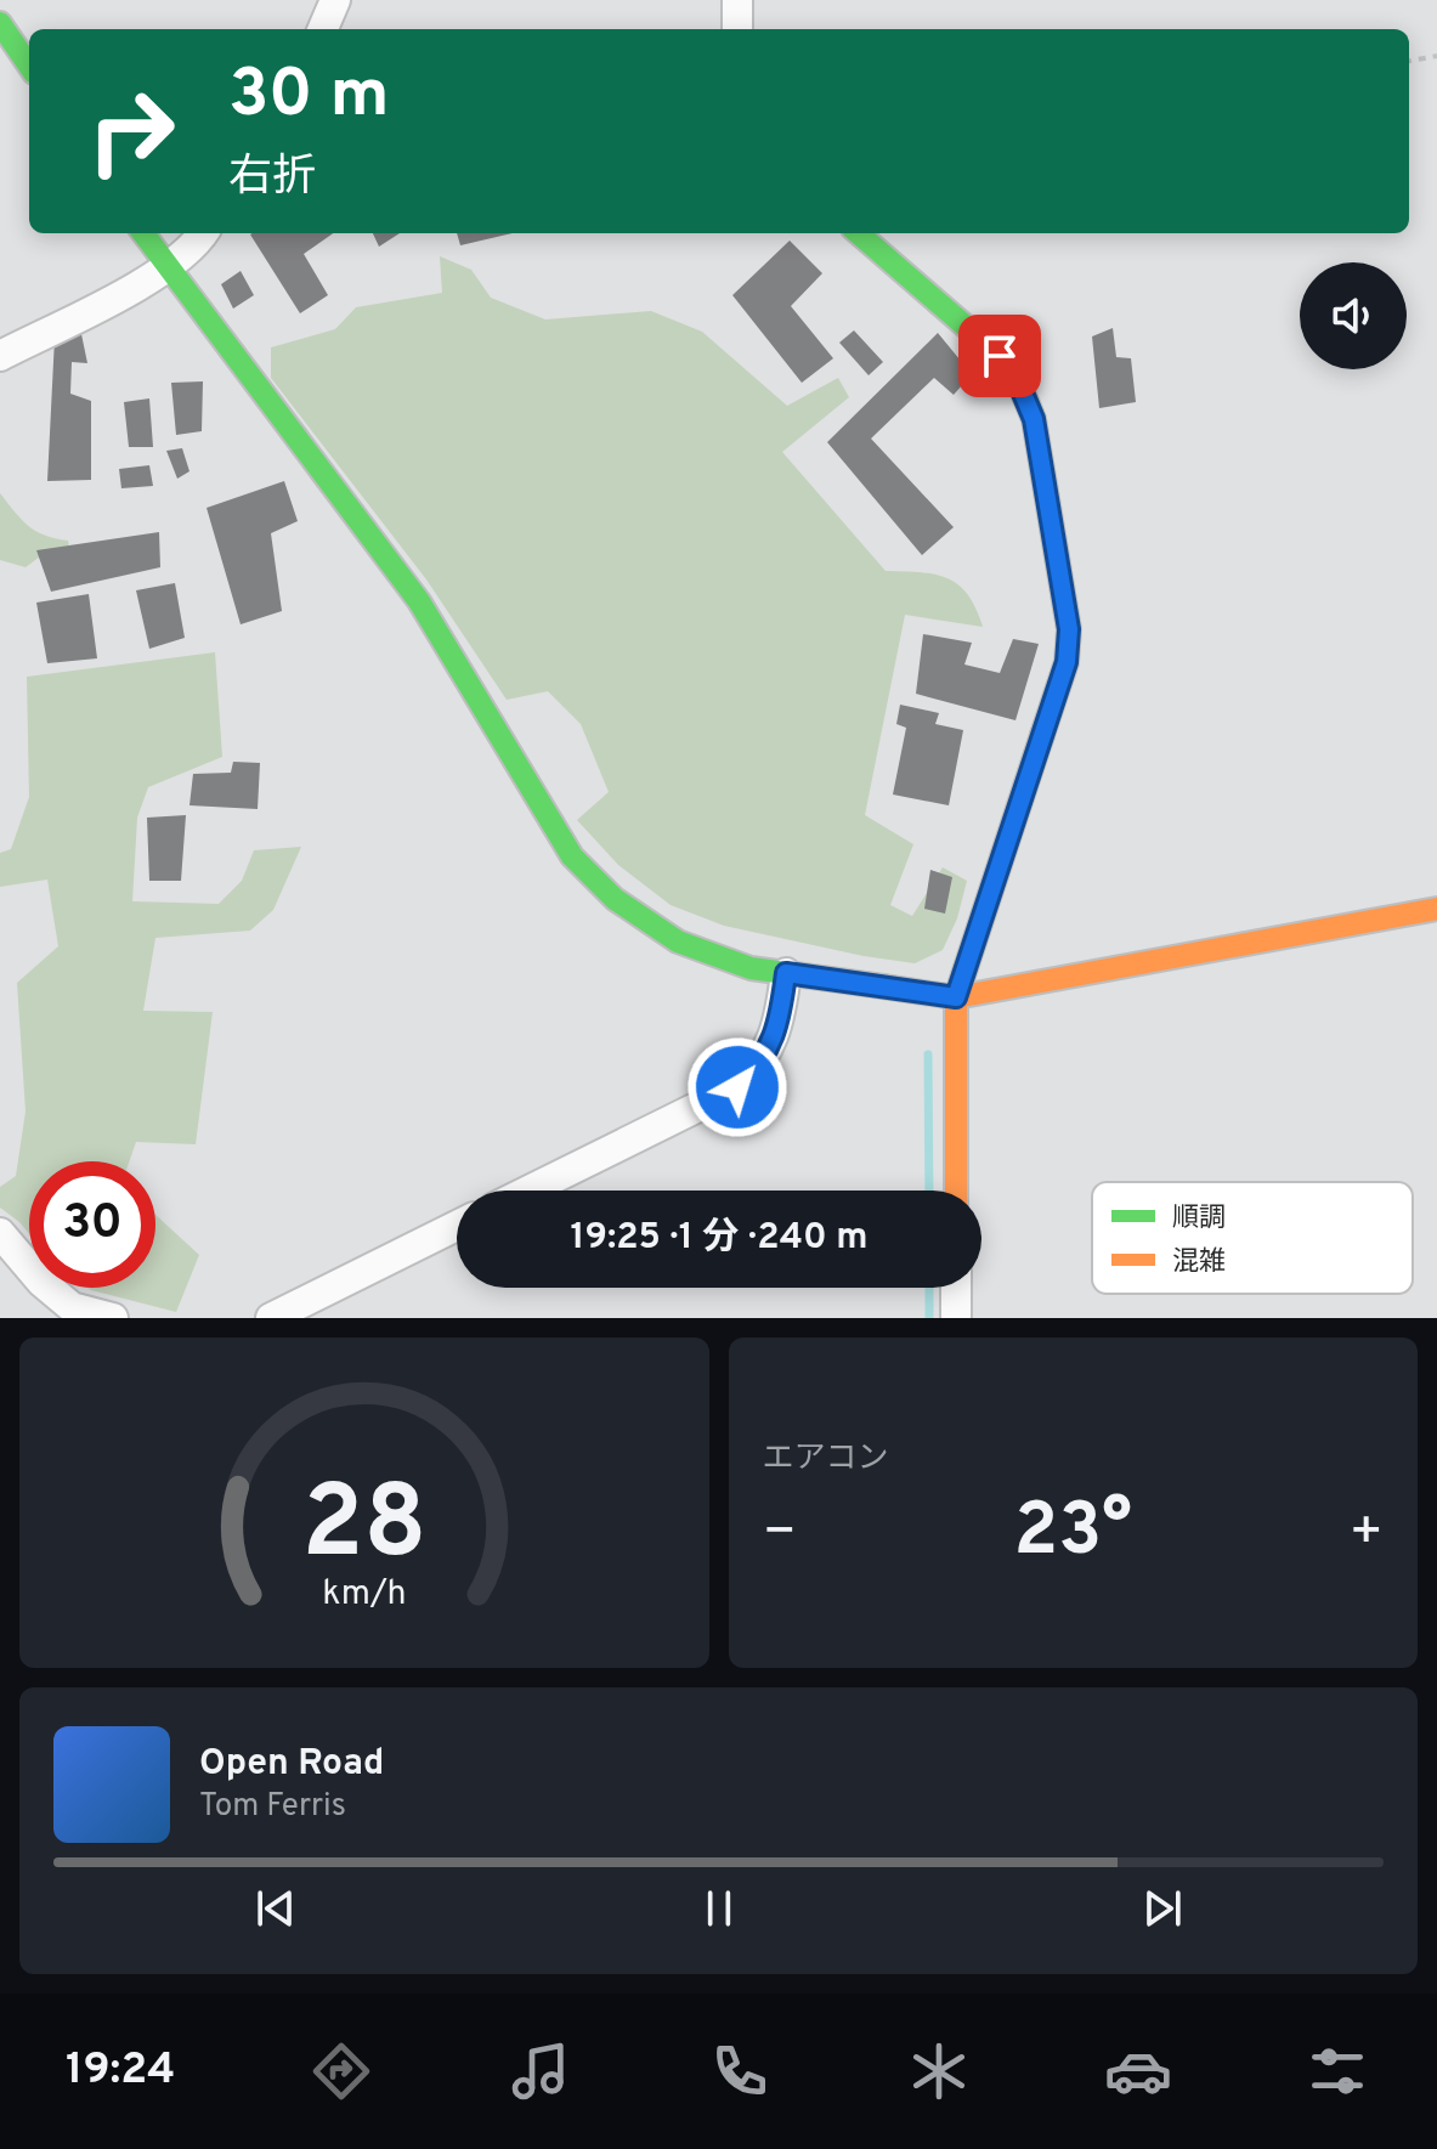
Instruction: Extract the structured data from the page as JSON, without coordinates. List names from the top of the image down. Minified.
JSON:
{"legend":["順調","混雑"],"page":{"turn":["30 m","右折"],"limit":"30","trip":"19:25 · 1 分 · 240 m","tile":"エアコン","heat":["−","23°","+"],"song":["Open Road","Tom Ferris"],"tabs":"19:24","gauge":["28","km/h"]}}
